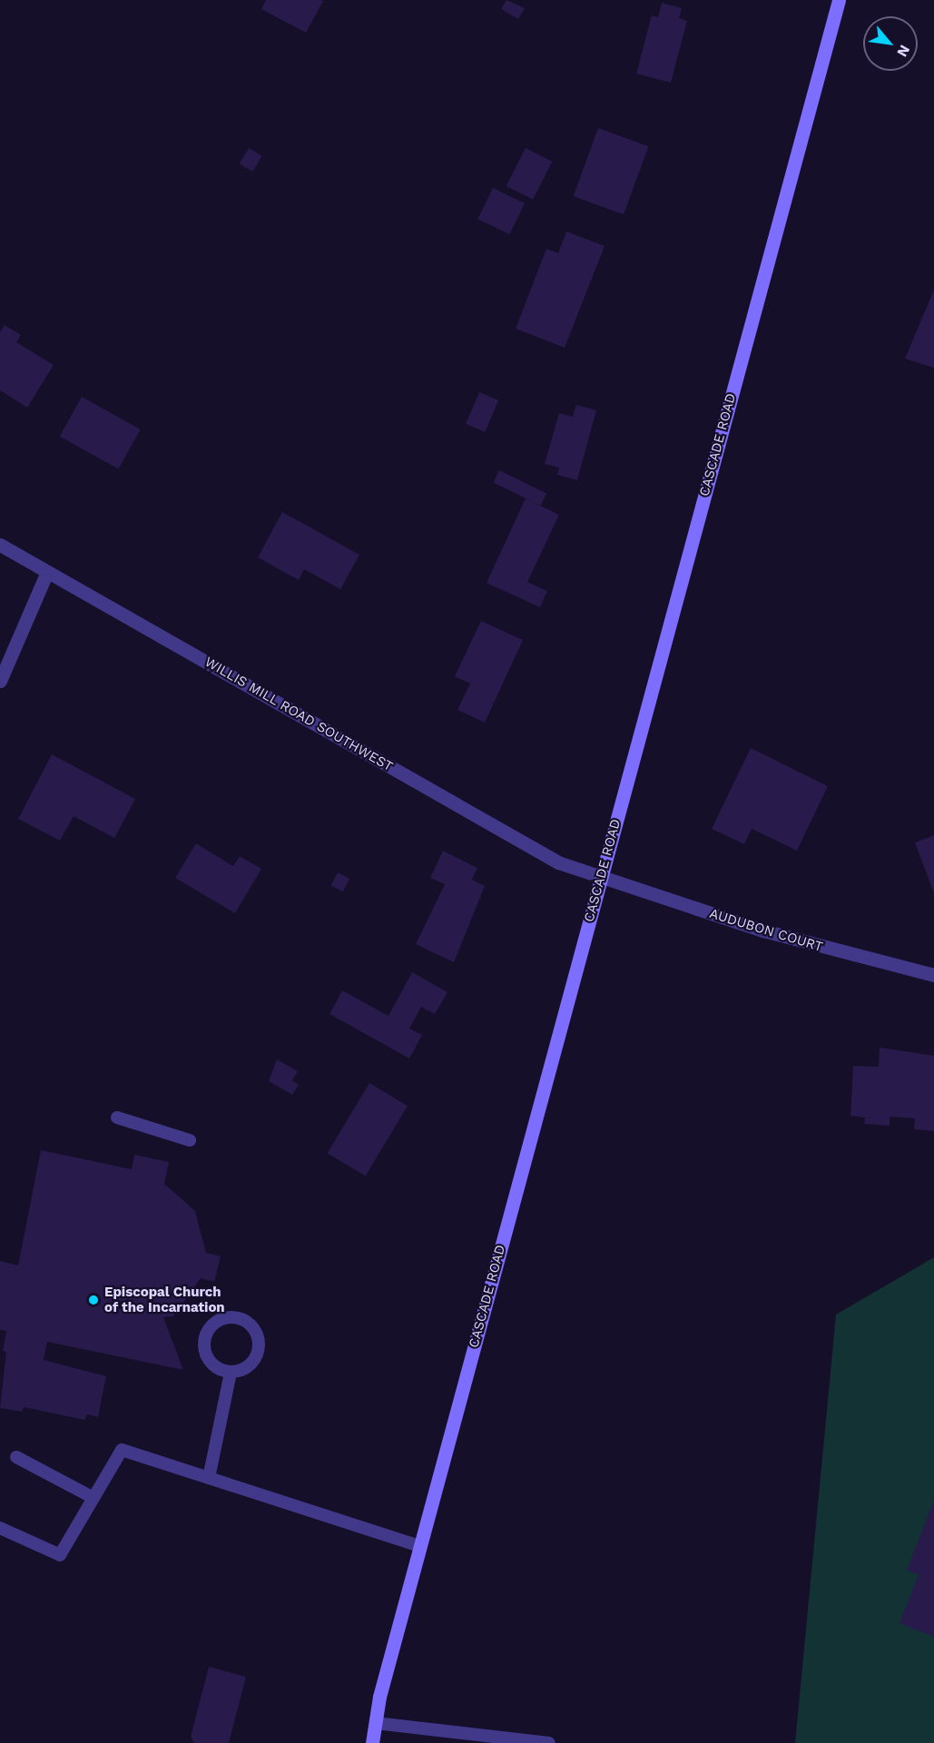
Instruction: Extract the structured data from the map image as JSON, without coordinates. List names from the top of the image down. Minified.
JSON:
{"streets":{"main road":["CASCADE ROAD"],"street":["WILLIS MILL ROAD SOUTHWEST","AUDUBON COURT"]},"crossings":[["CASCADE ROAD","WILLIS MILL ROAD SOUTHWEST"],["CASCADE ROAD","AUDUBON COURT"],["WILLIS MILL ROAD SOUTHWEST","AUDUBON COURT"]],"places":["Episcopal Church of the Incarnation"],"north":"bottom right"}
